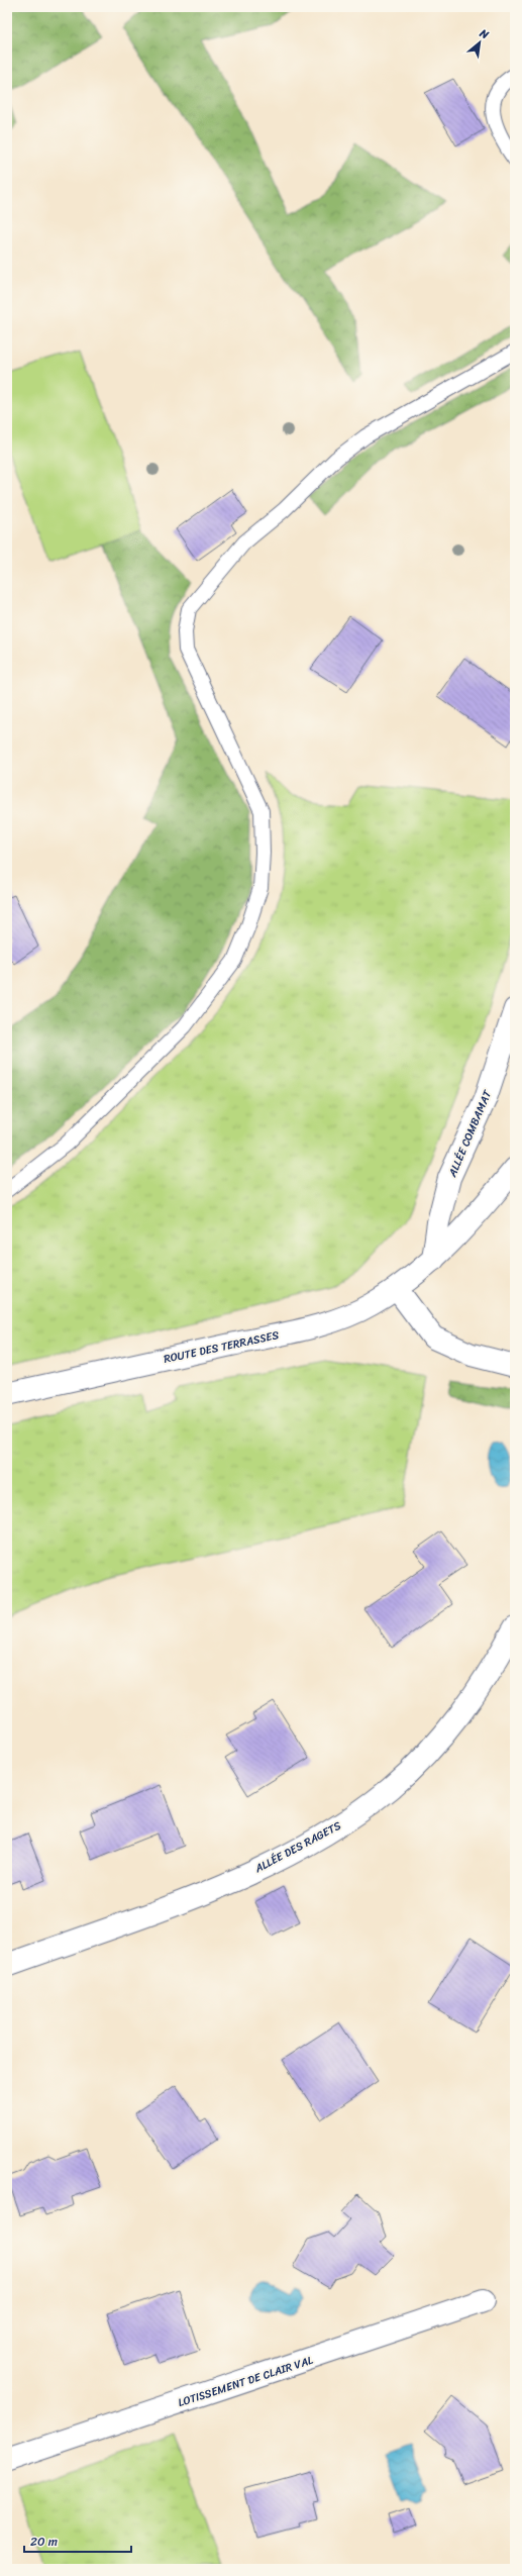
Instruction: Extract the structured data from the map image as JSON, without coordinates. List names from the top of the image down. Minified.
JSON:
{"streets":{"street":["ALLÉE COMBAMAT","ROUTE DES TERRASSES","ALLÉE DES RAGETS","LOTISSEMENT DE CLAIR VAL"]},"crossings":[["ALLÉE COMBAMAT","ROUTE DES TERRASSES"]],"scale_bar":"20 m","north":"top right"}
